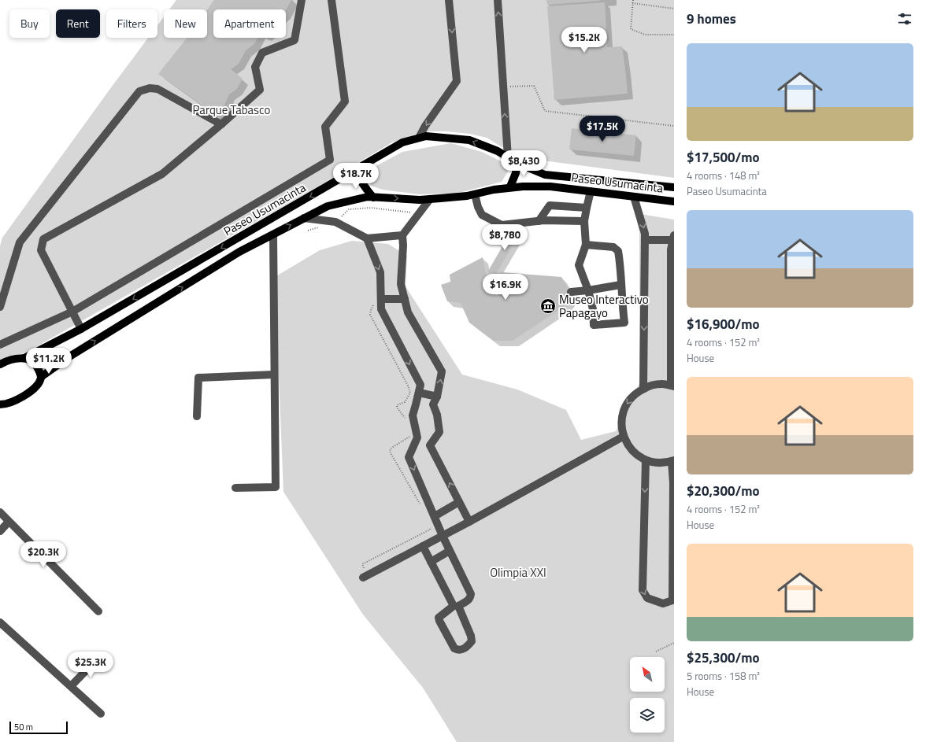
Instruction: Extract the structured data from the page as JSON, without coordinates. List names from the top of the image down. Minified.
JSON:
{"streets":{"main road":["Paseo Usumacinta"]},"parks":["Parque Tabasco","Olimpia XXI"],"places":{"museum":["Museo Interactivo Papagayo"]},"scale_bar":"50 m","north":"top left","page":{"heading":"9 homes","chip":["Buy","Rent","Filters","New","Apartment"],"price":["$15.2K","$17.5K","$8,430","$18.7K","$8,780","$16.9K","$11.2K","$20.3K","$25.3K"],"list":[{"name":"$17,500/mo","note":"4 rooms · 148 m² · Paseo Usumacinta"},{"name":"$16,900/mo","note":"4 rooms · 152 m² · House"},{"name":"$20,300/mo","note":"4 rooms · 152 m² · House"},{"name":"$25,300/mo","note":"5 rooms · 158 m² · House"}],"scale":"50 m"}}
